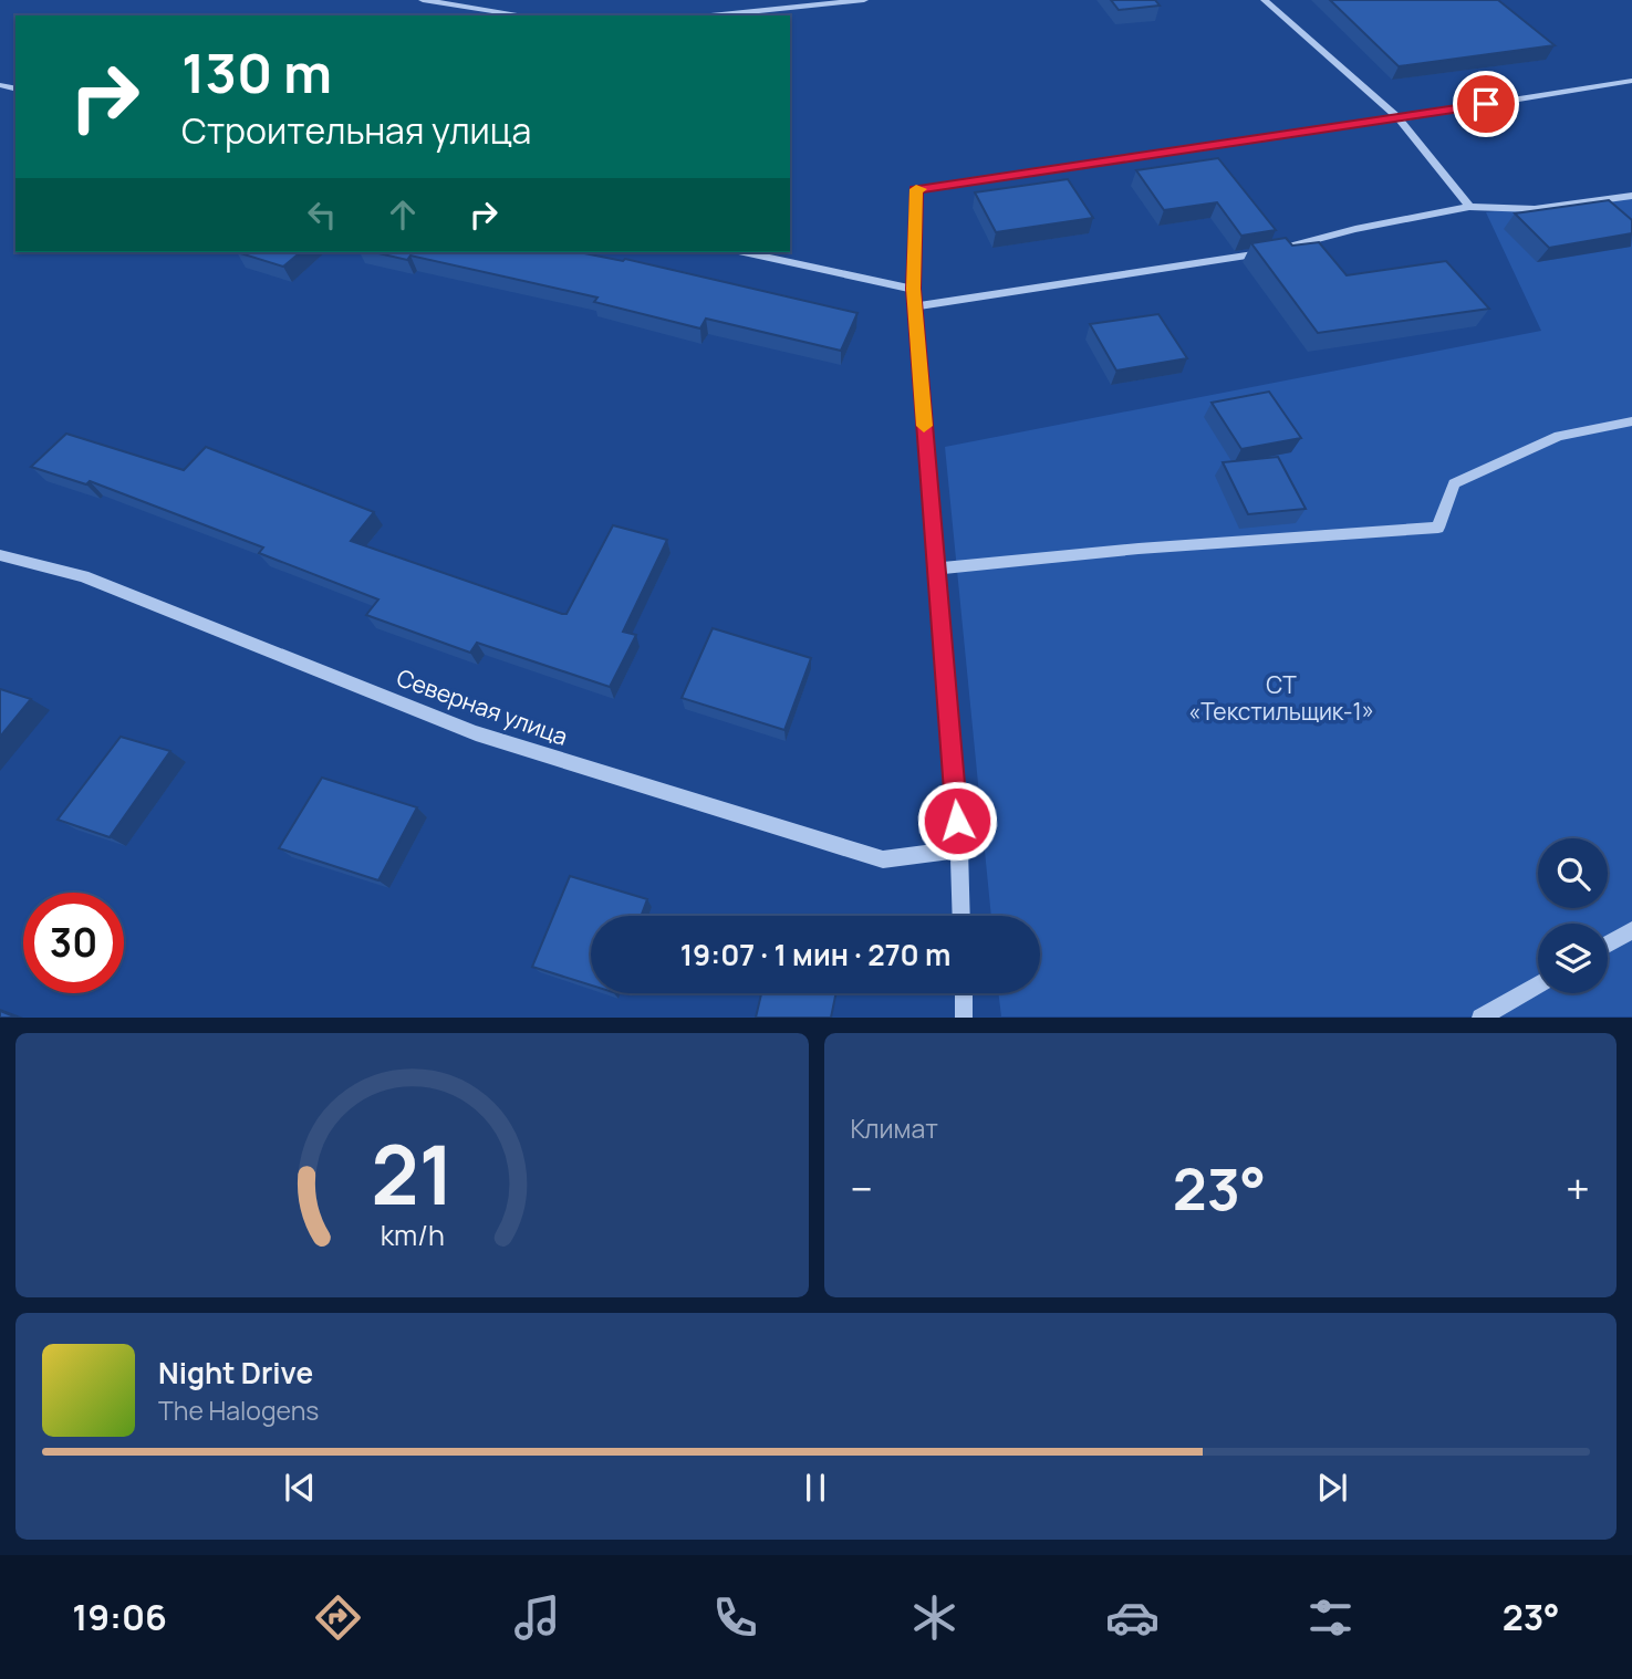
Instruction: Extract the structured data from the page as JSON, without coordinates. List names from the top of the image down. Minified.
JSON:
{"streets":{"street":["Северная улица"]},"parks":["СТ «Текстильщик-1»"],"page":{"turn":["130 m","Строительная улица"],"limit":"30","trip":"19:07 · 1 мин · 270 m","tile":"Климат","heat":["−","23°","+"],"song":["Night Drive","The Halogens"],"tabs":["19:06","23°"],"gauge":["21","km/h"]}}
